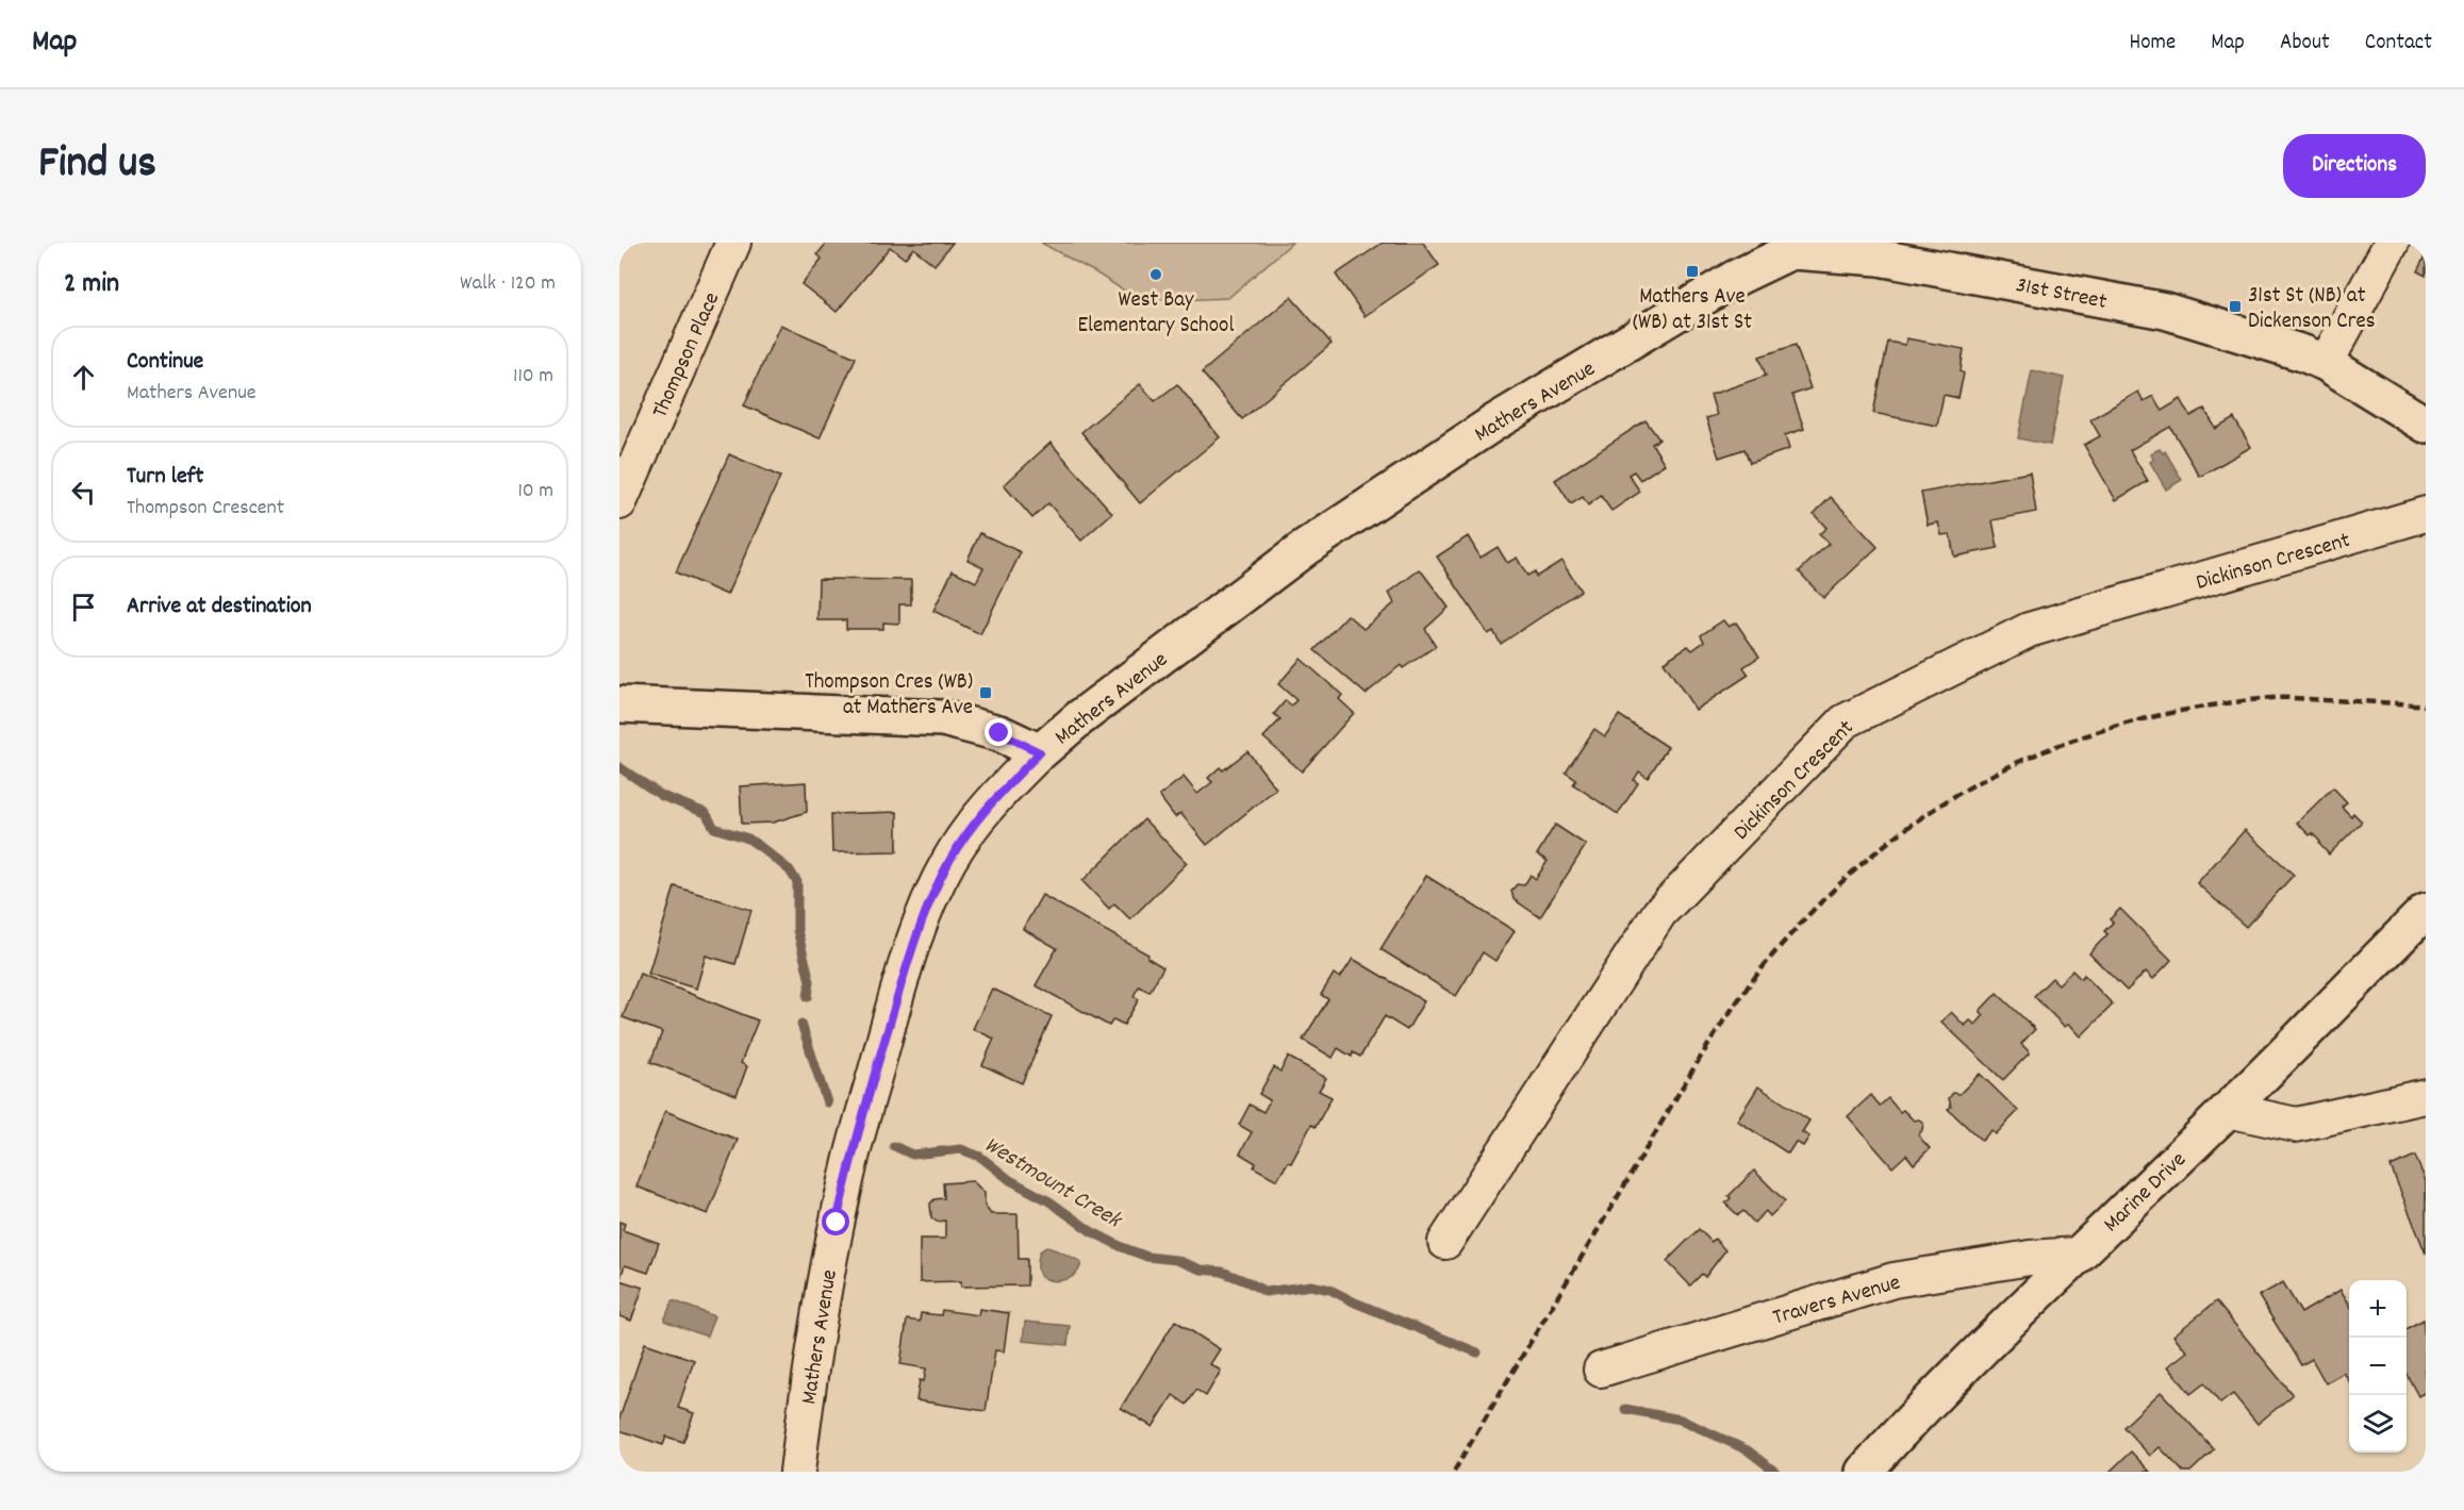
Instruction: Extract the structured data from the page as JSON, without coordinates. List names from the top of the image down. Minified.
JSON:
{"streets":{"street":["31st Street","Thompson Place","Mathers Avenue","Dickinson Crescent","Marine Drive","Travers Avenue"]},"crossings":[["31st Street","Mathers Avenue"],["Marine Drive","Travers Avenue"]],"water":["Westmount Creek"],"places":{"transit":["Mathers Ave (WB) at 31st St","31st St (NB) at Dickenson Cres","Thompson Cres (WB) at Mathers Ave"],"other":["West Bay Elementary School"]},"page":{"header":"Map","nav":["Home","Map","About","Contact"],"title":"Find us","buttons":"Directions","heading":["2 min","Walk · 120 m"],"list":[["Continue","Mathers Avenue","110 m"],["Turn left","Thompson Crescent","10 m"],"Arrive at destination"],"map_buttons":["+","−"]}}
